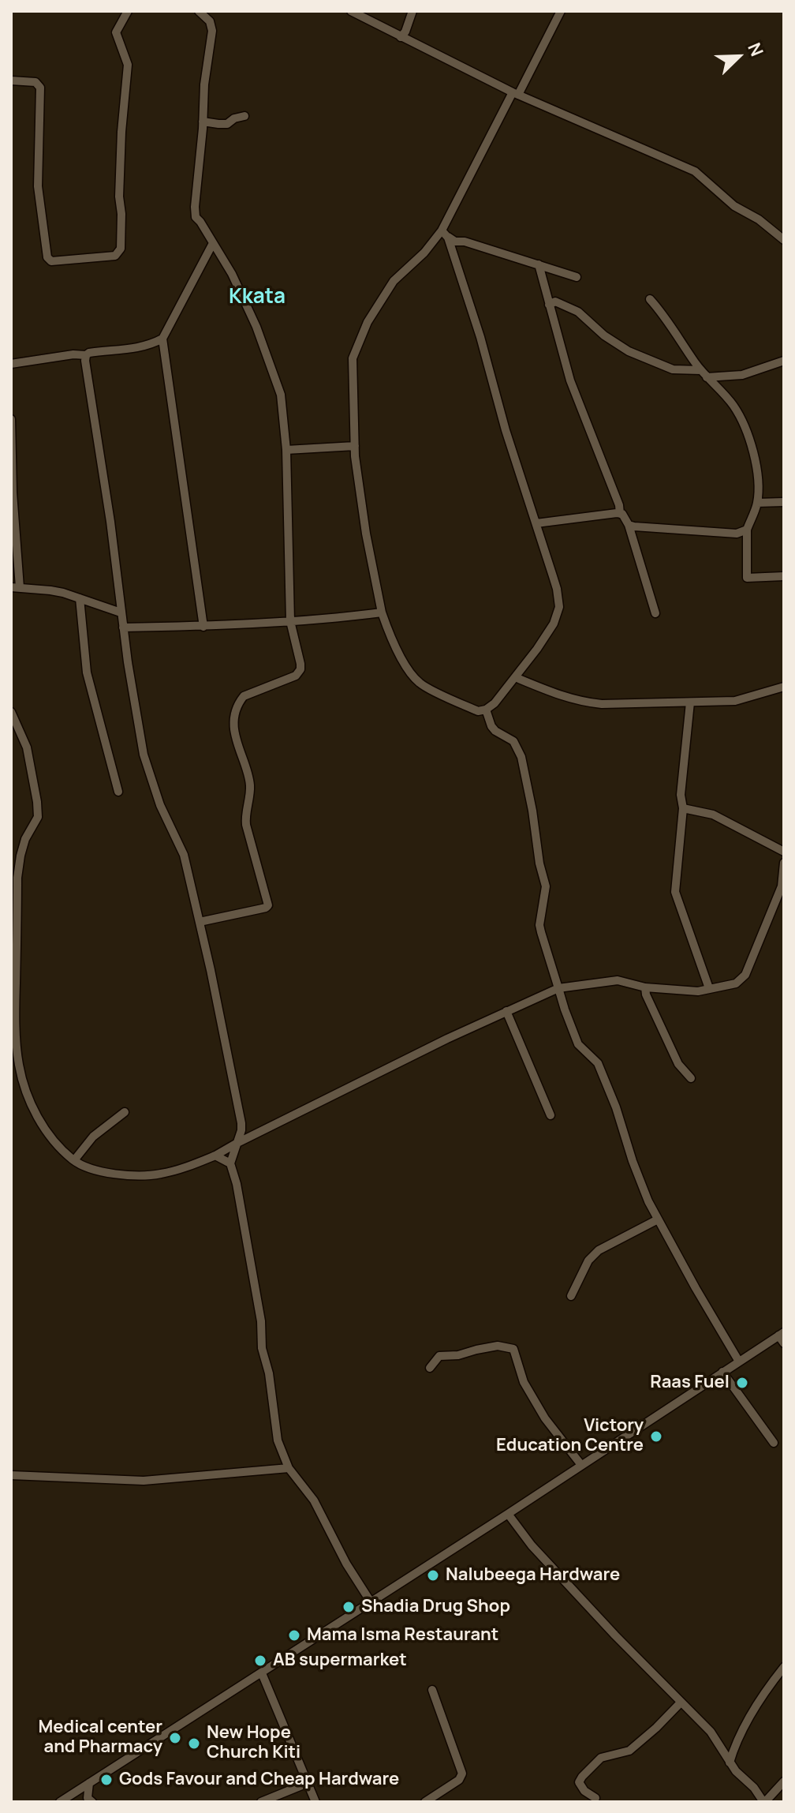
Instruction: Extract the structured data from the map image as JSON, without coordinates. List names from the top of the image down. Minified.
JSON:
{"districts":["Kkata"],"places":["Raas Fuel","Victory Education Centre","Nalubeega Hardware","Shadia Drug Shop","Mama Isma Restaurant","AB supermarket","Medical center and Pharmacy","New Hope Church Kiti","Gods Favour and Cheap Hardware"],"north":"top right"}
